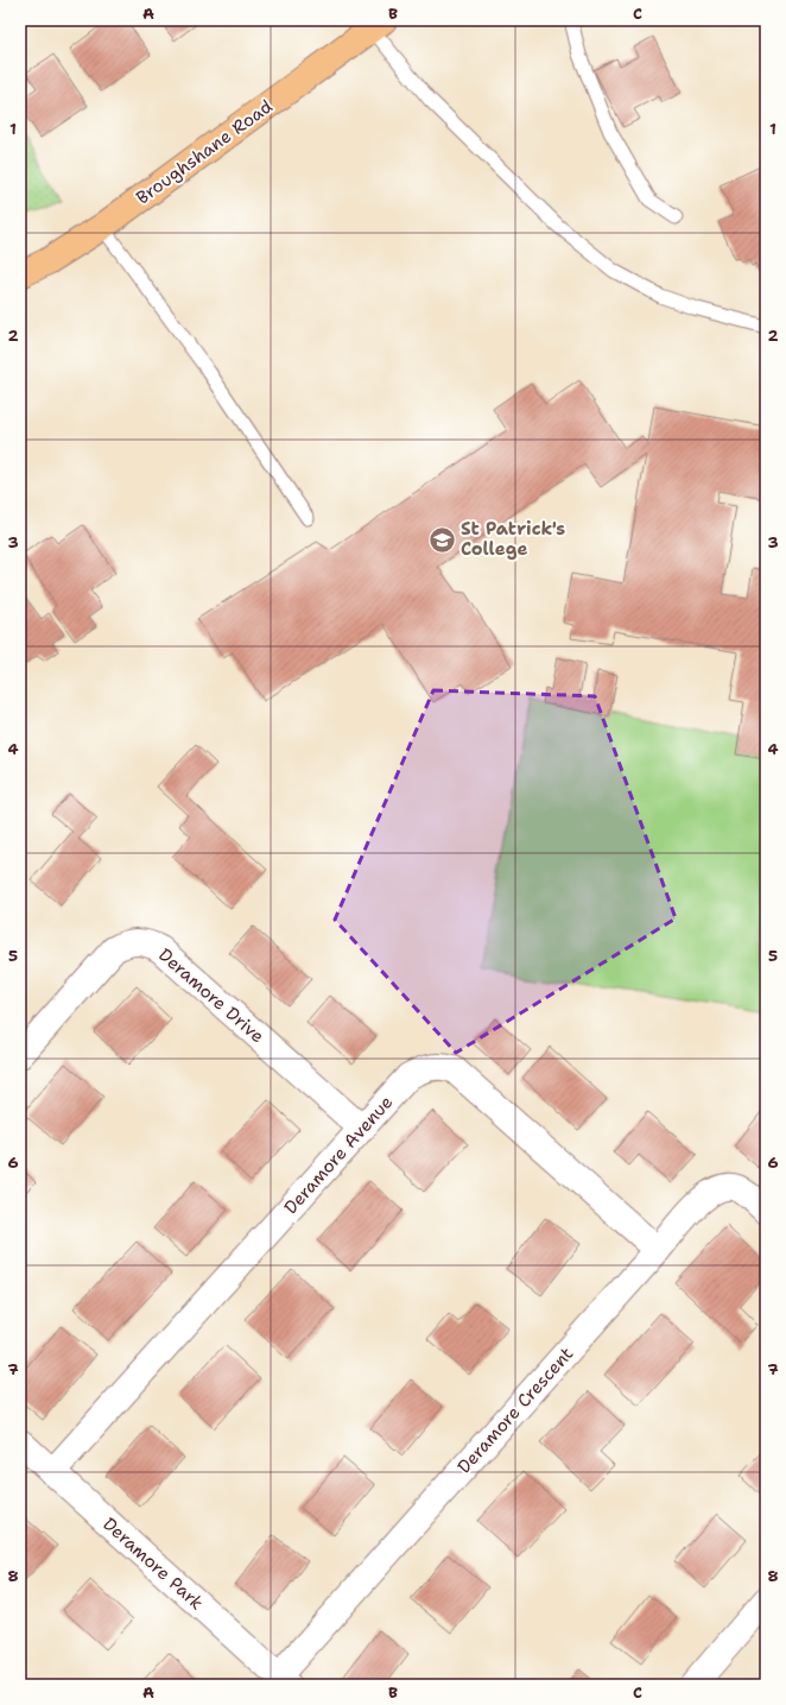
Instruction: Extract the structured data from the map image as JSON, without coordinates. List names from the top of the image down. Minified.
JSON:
{"streets":{"main road":["Broughshane Road"],"street":["Deramore Drive","Deramore Avenue","Deramore Crescent","Deramore Park"]},"crossings":[["Deramore Drive","Deramore Avenue"],["Deramore Avenue","Deramore Crescent"],["Deramore Avenue","Deramore Park"],["Deramore Crescent","Deramore Park"]],"places":{"school or university":["St Patrick's College"]},"grid":{"columns":["A","B","C"],"rows":["1","2","3","4","5","6","7","8"]}}
